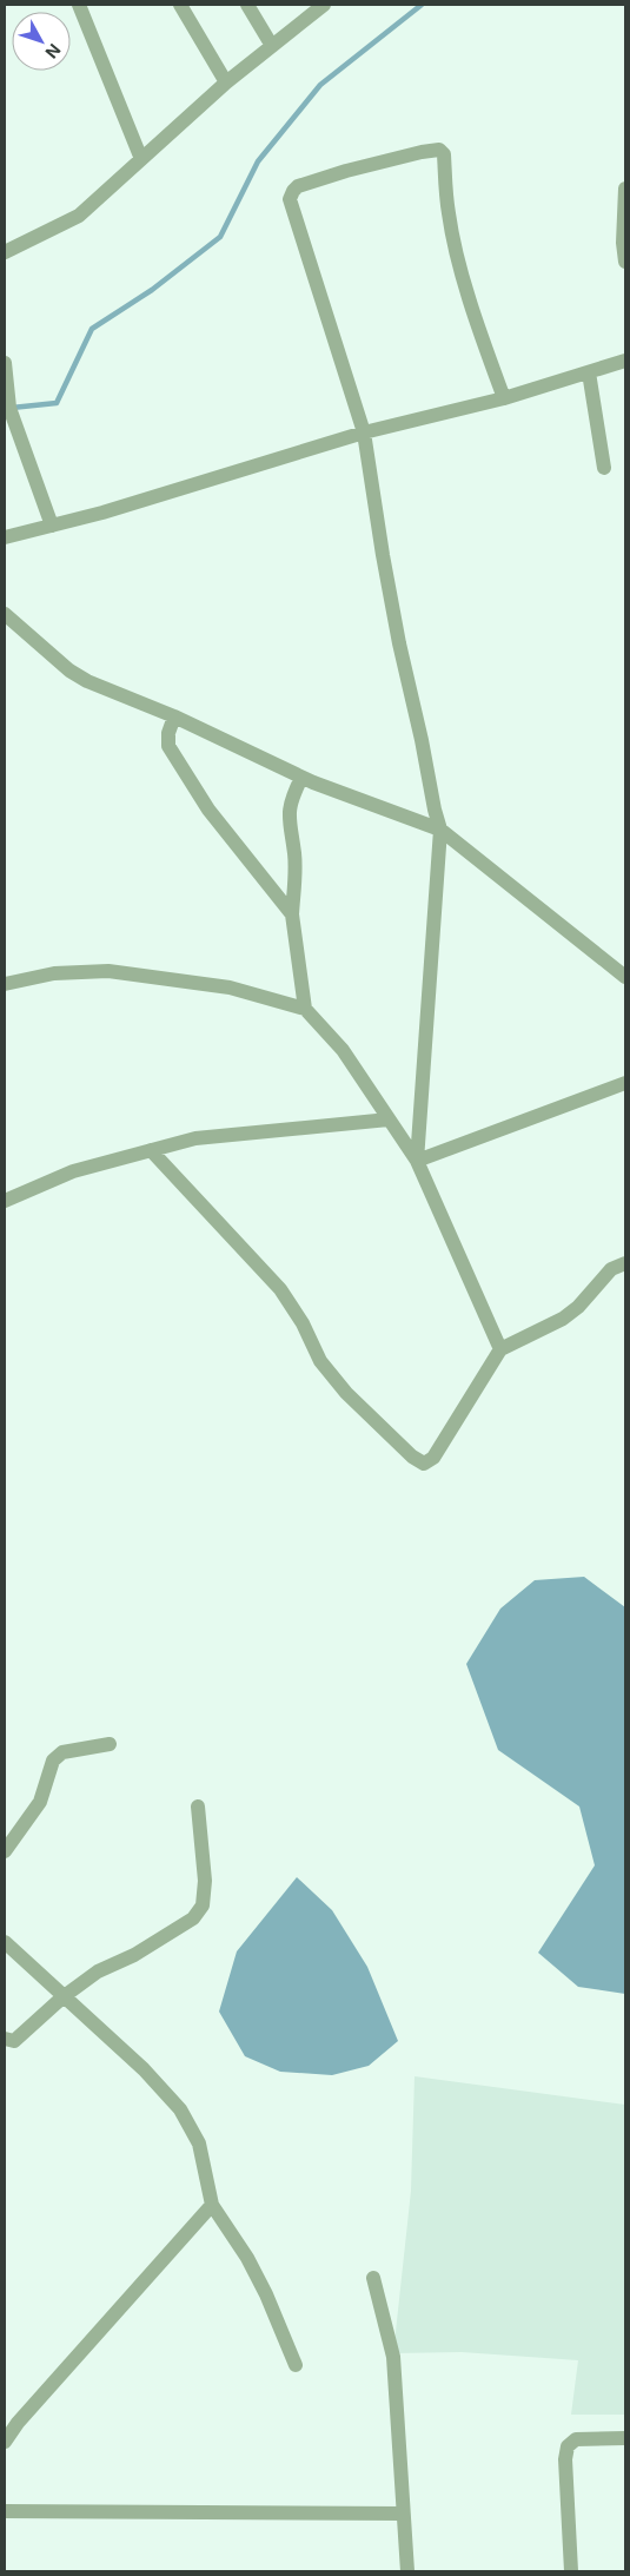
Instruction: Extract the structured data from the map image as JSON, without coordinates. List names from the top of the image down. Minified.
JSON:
{"north":"bottom right"}
